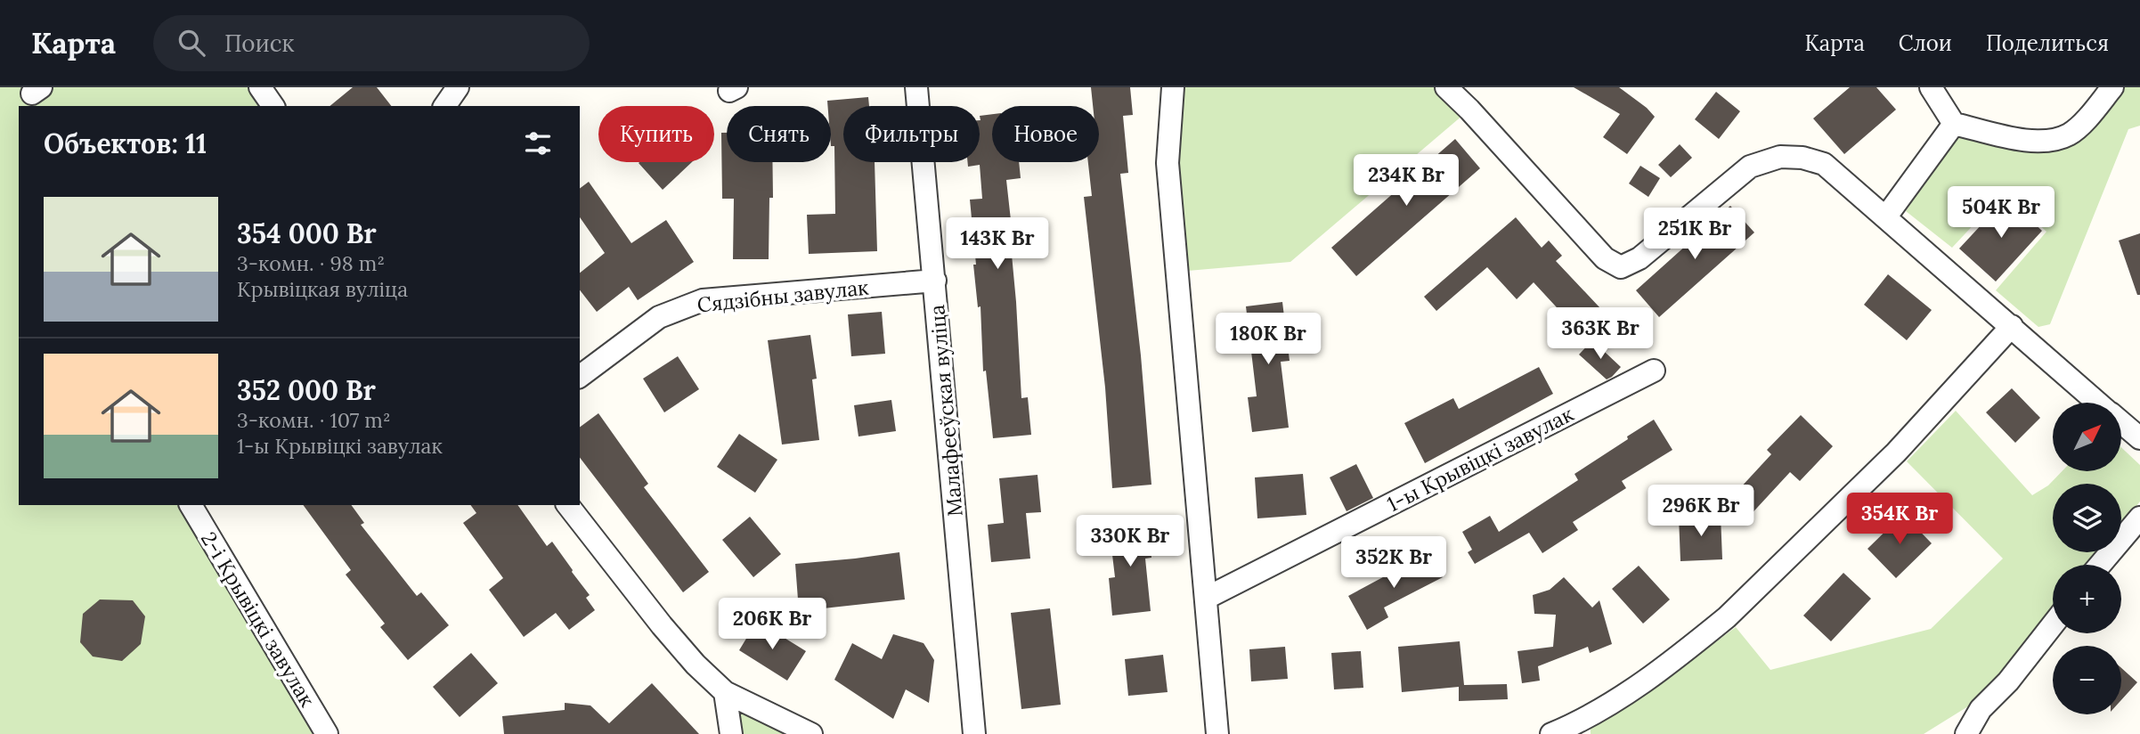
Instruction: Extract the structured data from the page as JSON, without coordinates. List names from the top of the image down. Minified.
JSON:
{"streets":{"street":["Сядзібны завулак","Малафееўская вуліца","1-ы Крывіцкі завулак","2-і Крывіцкі завулак"]},"crossings":[["Сядзібны завулак","Малафееўская вуліца"]],"north":"top right","page":{"header":"Карта","search":"Поиск","nav":["Карта","Слои","Поделиться"],"chip":["Купить","Снять","Фильтры","Новое"],"heading":"Объектов: 11","price":["234K Br","504K Br","251K Br","143K Br","363K Br","180K Br","296K Br","354K Br","330K Br","352K Br","206K Br"],"list":[{"name":"354 000 Br","note":"3-комн. · 98 m² · Крывіцкая вуліца"},{"name":"352 000 Br","note":"3-комн. · 107 m² · 1-ы Крывіцкі завулак"}],"map_buttons":["+","−"]}}
